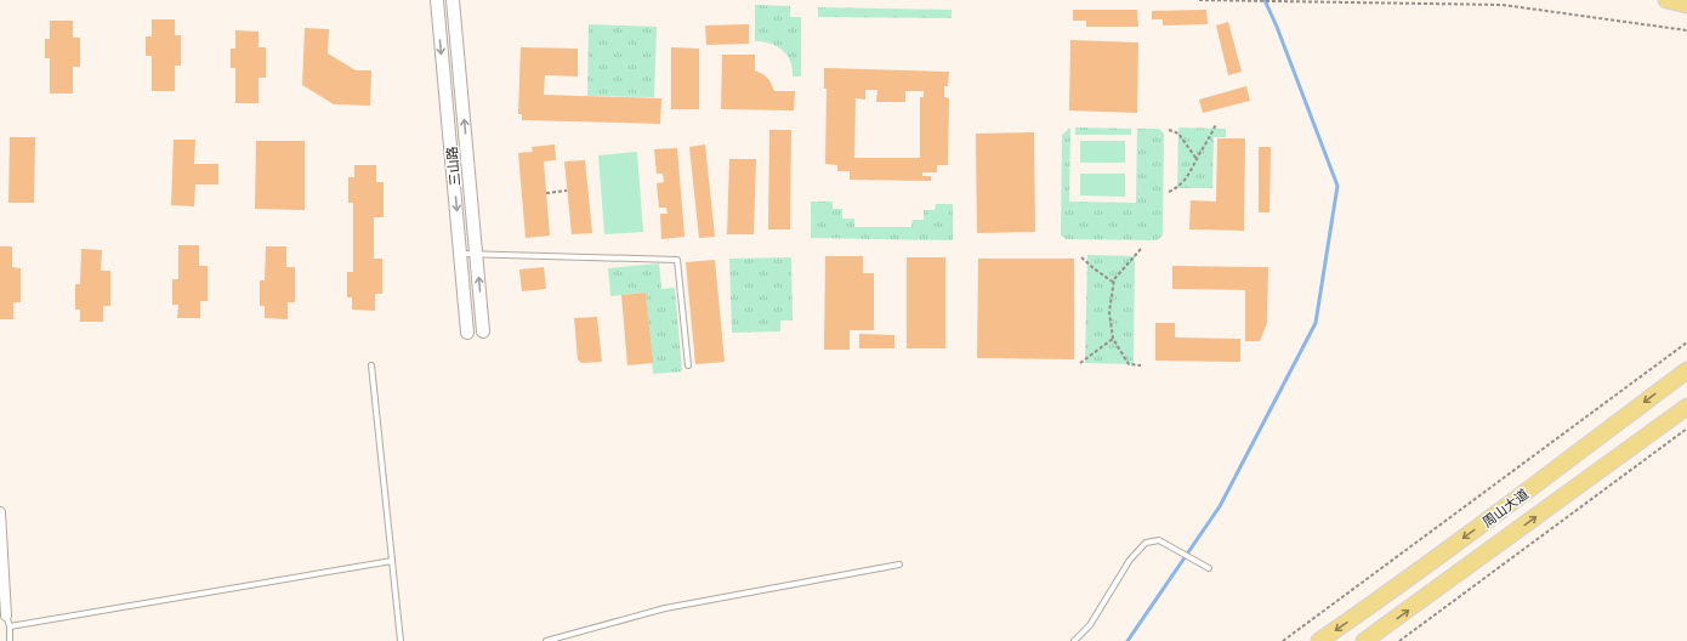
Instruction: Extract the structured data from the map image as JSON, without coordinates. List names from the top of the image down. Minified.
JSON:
{"streets":{"main road":["周山大道"],"street":["三山路"]}}
